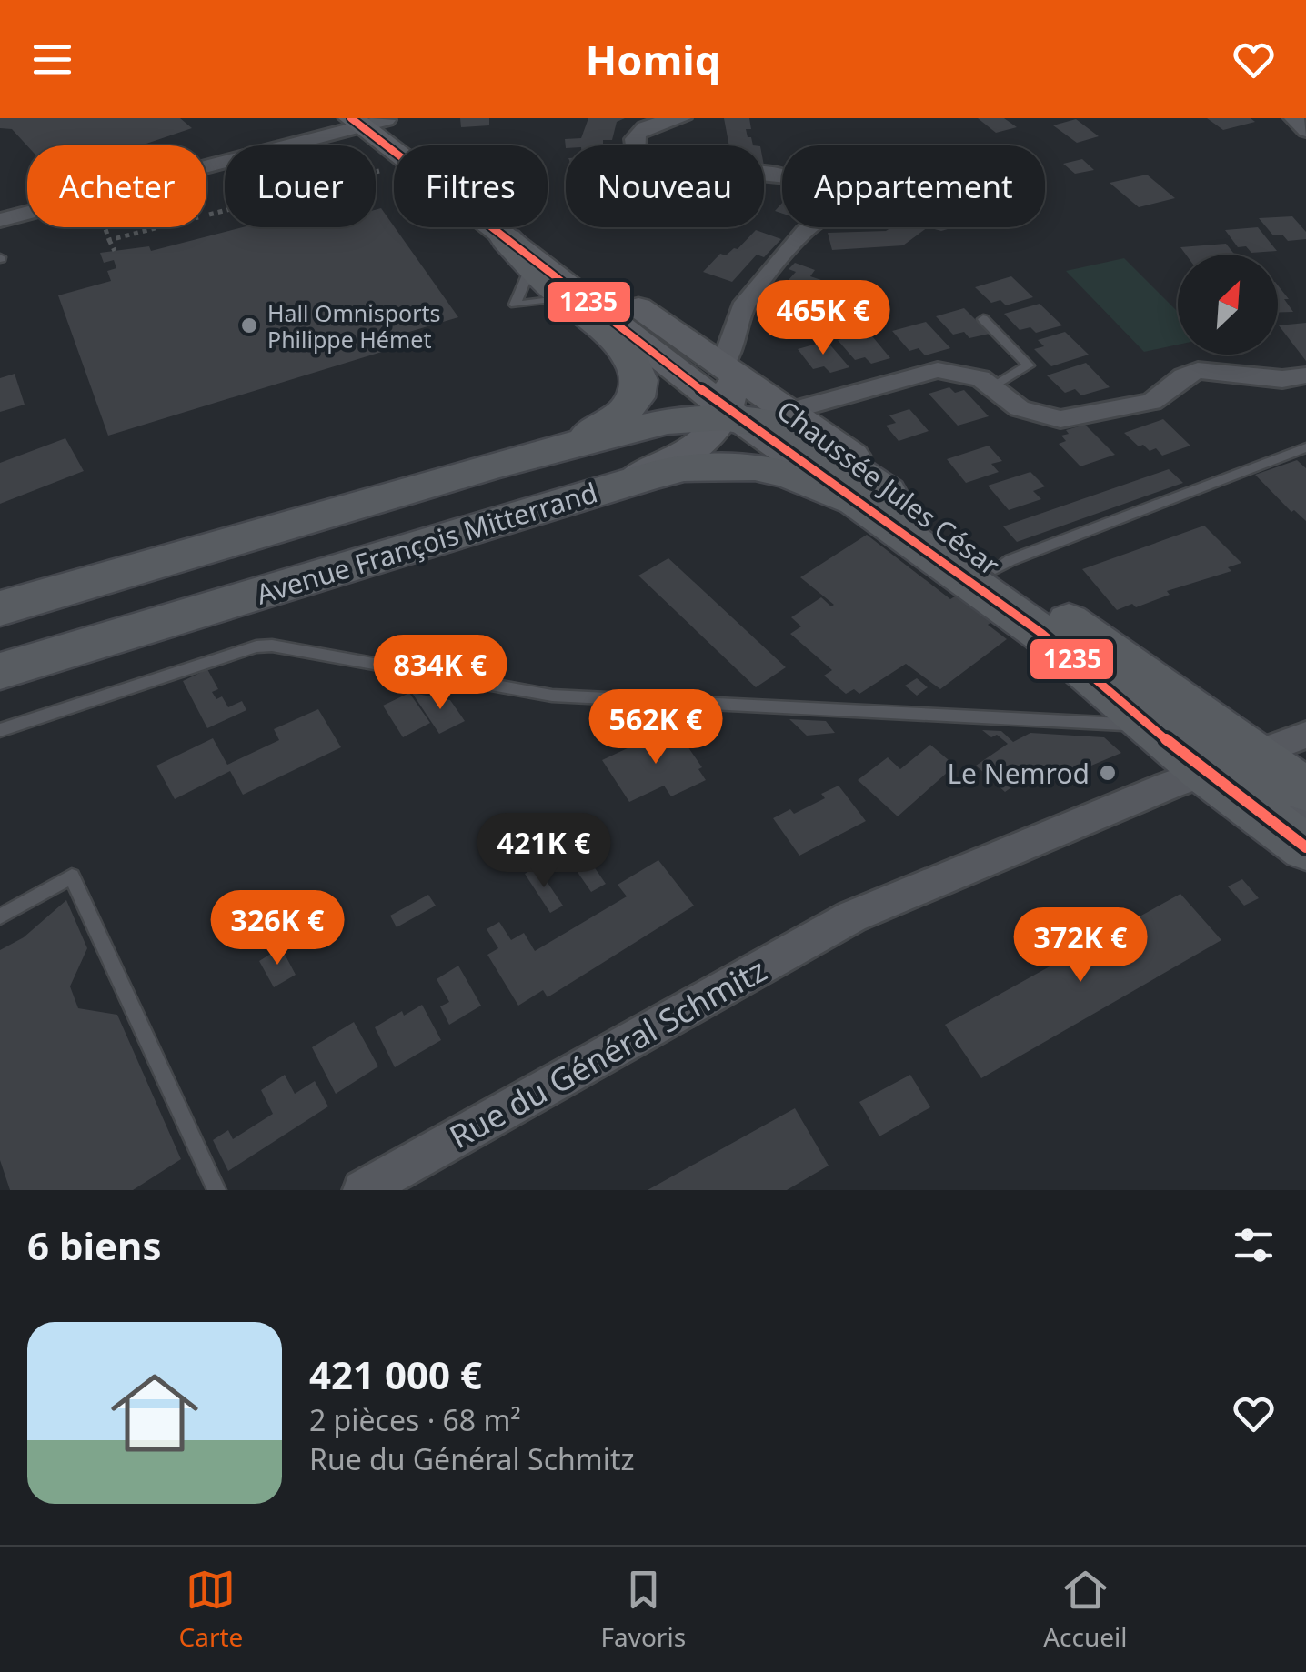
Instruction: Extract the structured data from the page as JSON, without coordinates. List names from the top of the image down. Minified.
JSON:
{"streets":{"main road":["Chaussée Jules César","Avenue François Mitterrand"],"street":["Rue du Général Schmitz"]},"crossings":[["Chaussée Jules César","Avenue François Mitterrand"],["Chaussée Jules César","Rue du Général Schmitz"]],"places":["Hall Omnisports Philippe Hémet","Le Nemrod"],"lines":["transit line 1235"],"north":"top right","page":{"header":"Homiq","chip":["Acheter","Louer","Filtres","Nouveau","Appartement"],"price":["465K €","834K €","562K €","421K €","326K €","372K €"],"heading":"6 biens","list":[{"name":"421 000 €","note":"2 pièces · 68 m² · Rue du Général Schmitz"}],"tabs":["Carte","Favoris","Accueil"]}}
